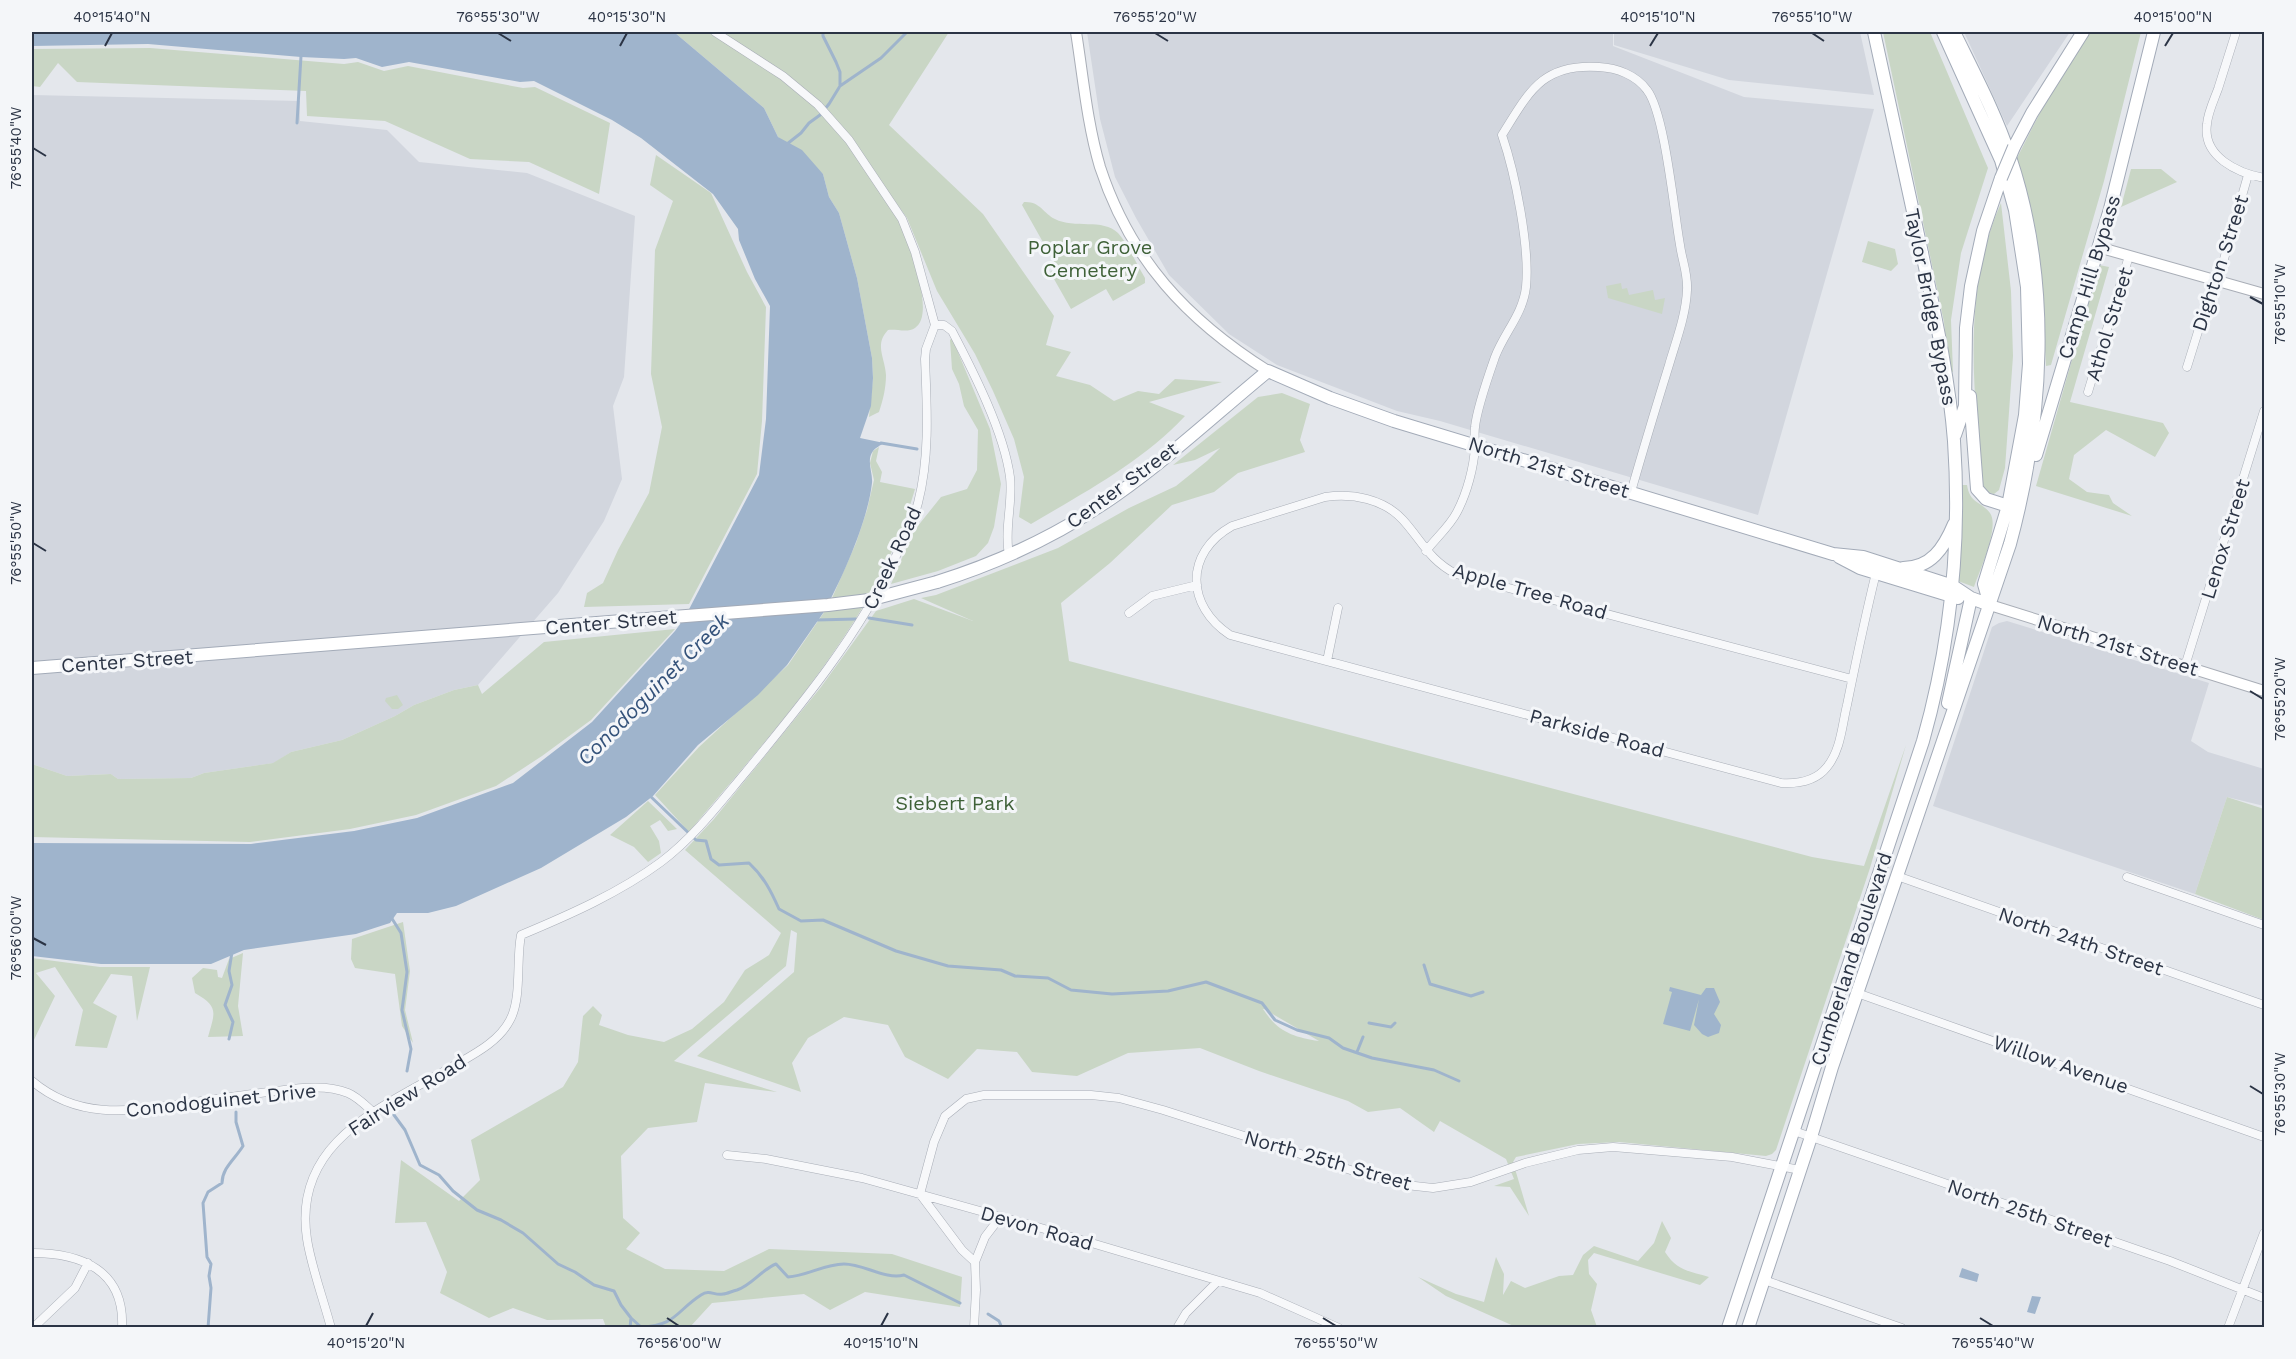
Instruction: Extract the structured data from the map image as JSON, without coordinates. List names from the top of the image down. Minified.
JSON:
{"streets":{"main road":["Camp Hill Bypass","Taylor Bridge Bypass","North 21st Street","Center Street","Cumberland Boulevard"],"street":["Dighton Street","Athol Street","Lenox Street","Creek Road","Apple Tree Road","Parkside Road","North 24th Street","Willow Avenue","Fairview Road","Conodoguinet Drive","North 25th Street","Devon Road"]},"crossings":[["Taylor Bridge Bypass","North 21st Street"],["Taylor Bridge Bypass","Cumberland Boulevard"],["North 21st Street","Center Street"],["North 21st Street","Lenox Street"],["North 21st Street","Parkside Road"],["North 21st Street","Cumberland Boulevard"],["Creek Road","Fairview Road"],["Apple Tree Road","Parkside Road"],["North 24th Street","Cumberland Boulevard"],["Cumberland Boulevard","Willow Avenue"],["Cumberland Boulevard","North 25th Street"],["Fairview Road","Conodoguinet Drive"],["North 25th Street","Devon Road"]],"water":["Conodoguinet Creek"],"parks":["Poplar Grove Cemetery","Siebert Park"],"coordinates":["40°15'40\"N","76°55'30\"W","40°15'30\"N","76°55'20\"W","40°15'10\"N","76°55'10\"W","40°15'00\"N","76°55'40\"W","76°55'50\"W","76°56'00\"W","40°15'20\"N"]}
